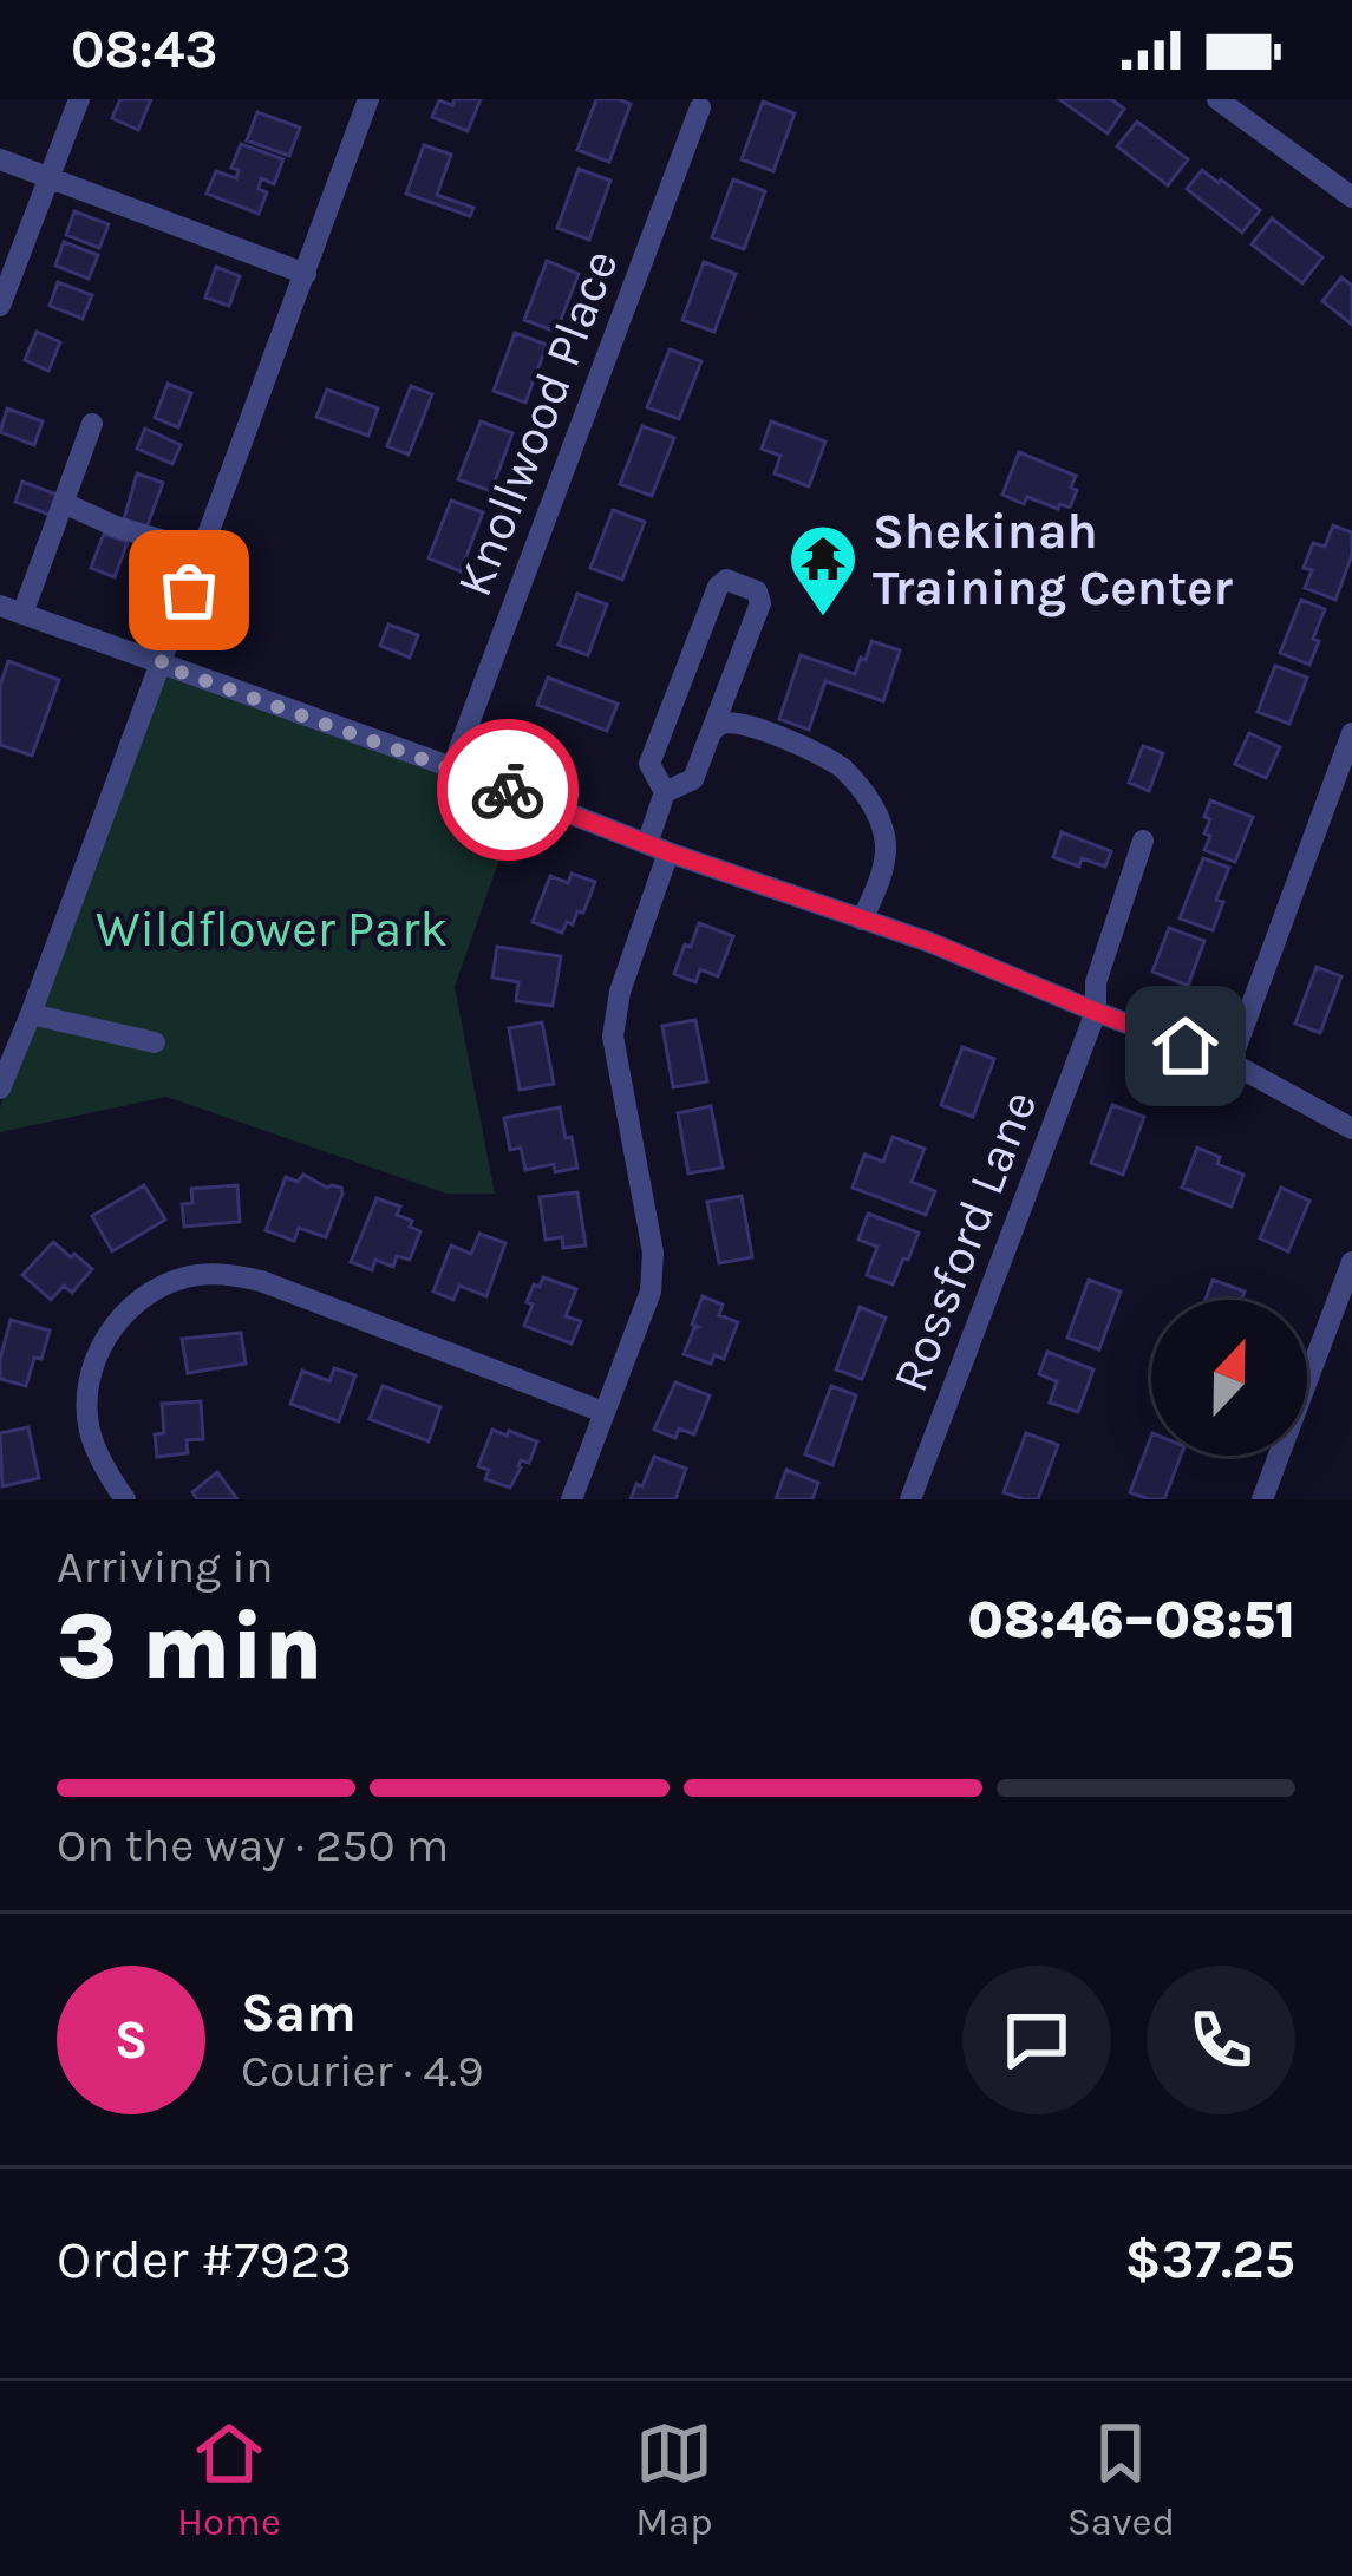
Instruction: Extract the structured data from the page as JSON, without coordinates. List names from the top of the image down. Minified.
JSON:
{"streets":{"street":["Knollwood Place","Rossford Lane"]},"parks":["Wildflower Park"],"places":{"temple":["Shekinah Training Center"]},"north":"top","page":{"status":"08:43","heading":["3 min","Arriving in","08:46–08:51"],"panel":["Sam","Courier · 4.9","Order #7923","$37.25"],"bar":"On the way · 250 m","round":"S","tabs":["Home","Map","Saved"]}}
